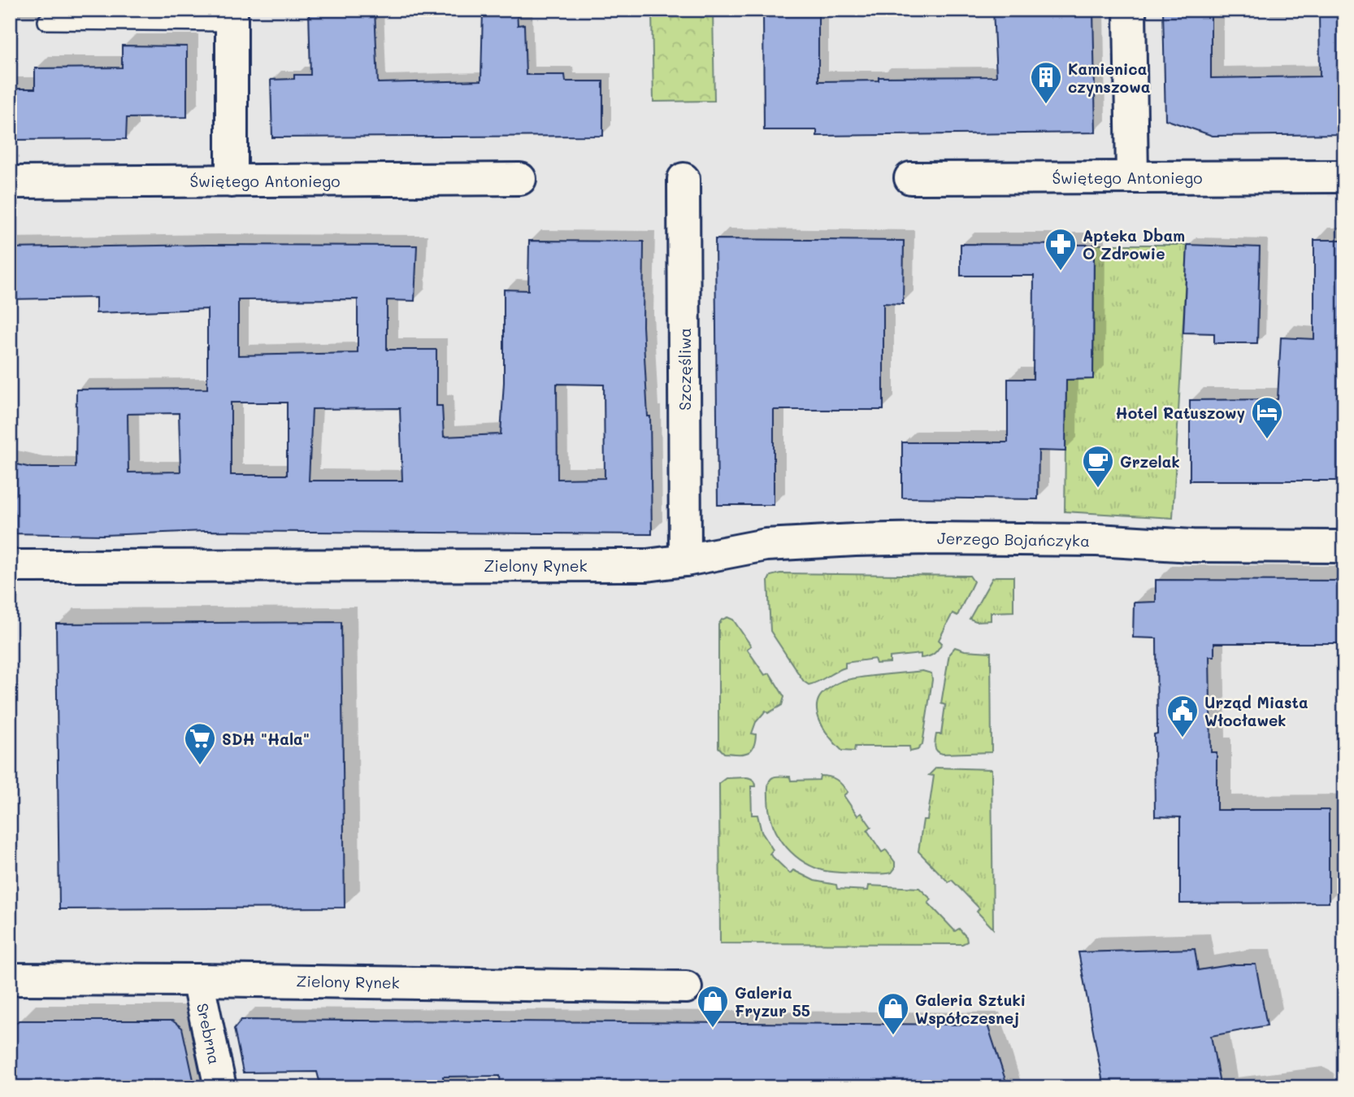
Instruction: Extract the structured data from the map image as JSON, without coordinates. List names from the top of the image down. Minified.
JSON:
{"streets":{"street":["Świętego Antoniego","Szczęśliwa","Jerzego Bojańczyka","Zielony Rynek","Srebrna"]},"crossings":[["Szczęśliwa","Jerzego Bojańczyka"],["Szczęśliwa","Zielony Rynek"],["Jerzego Bojańczyka","Zielony Rynek"],["Zielony Rynek","Srebrna"]],"places":{"building":["Kamienica czynszowa"],"pharmacy":["Apteka Dbam O Zdrowie"],"hotel":["Hotel Ratuszowy"],"cafe":["Grzelak"],"public building":["Urząd Miasta Włocławek"],"supermarket":["SDH \"Hala\""],"shop":["Galeria Fryzur 55","Galeria Sztuki Współczesnej"]}}
